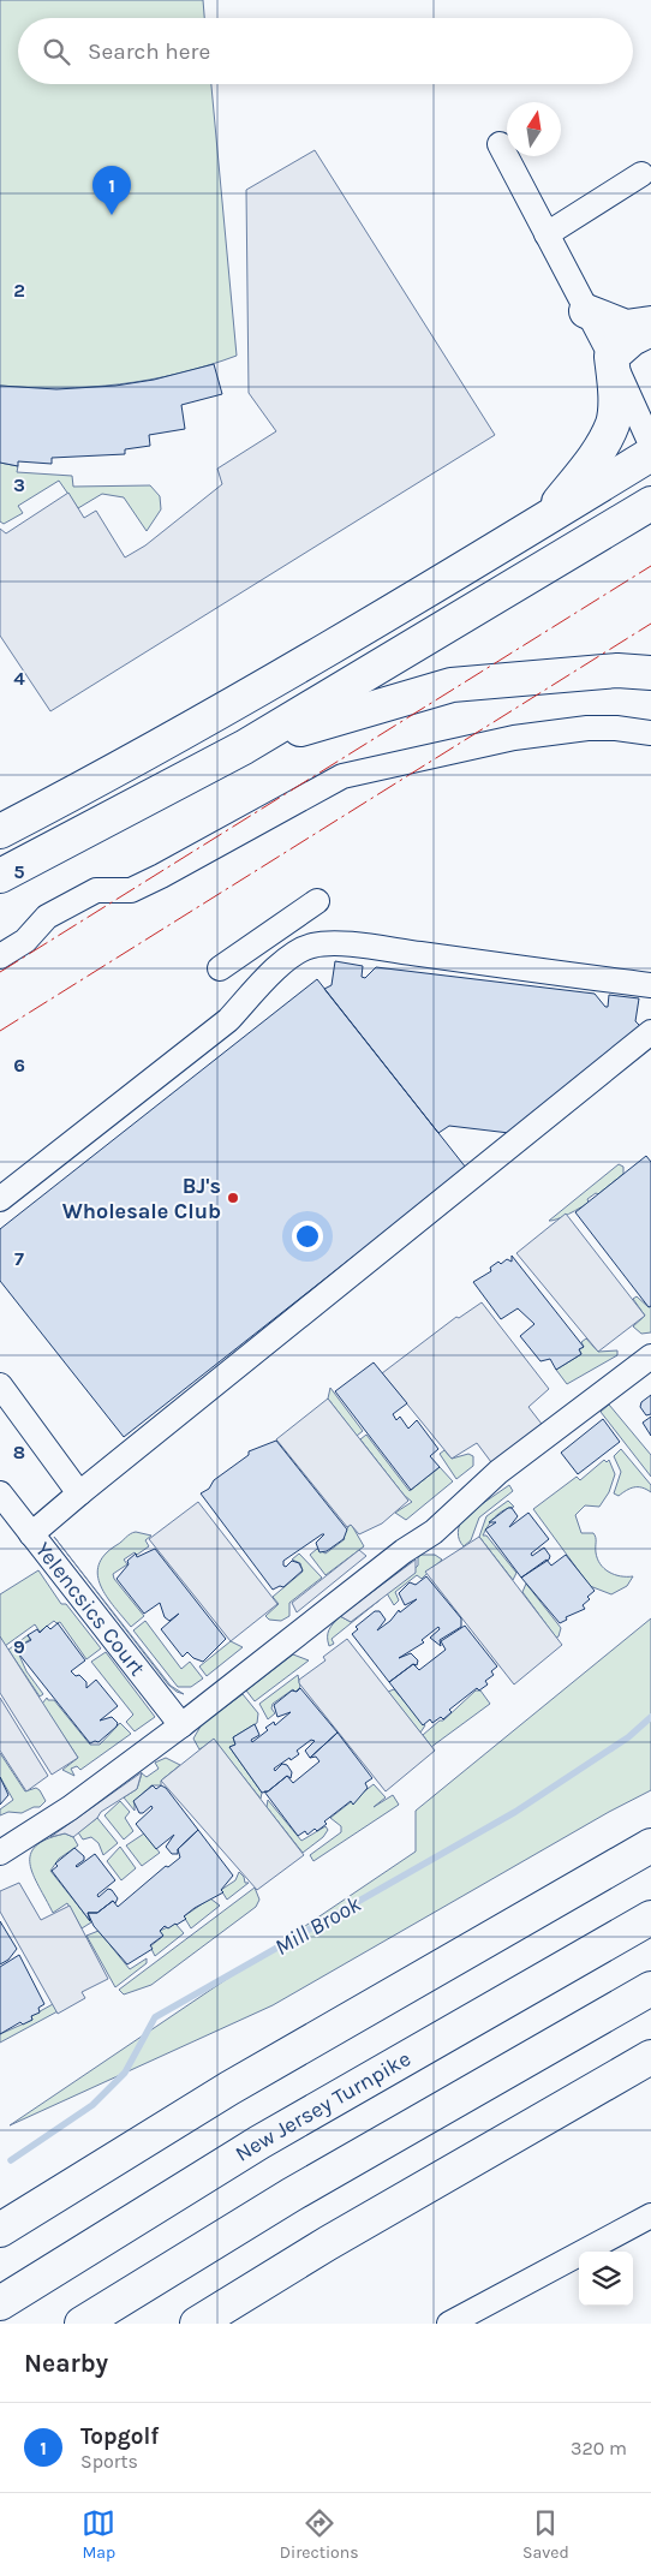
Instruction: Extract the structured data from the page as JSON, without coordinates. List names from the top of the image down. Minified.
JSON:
{"streets":{"highway":["New Jersey Turnpike"],"street":["Yelencsics Court"]},"water":["Mill Brook"],"places":["BJ's Wholesale Club"],"north":"top","page":{"search":"Search here","pins":"1","heading":"Nearby","list":[{"mark":"1","name":"Topgolf","note":"Sports","value":"320 m"}],"nav":["Map","Directions","Saved"]},"grid":{"rows":["2","3","4","5","6","7","8","9"]}}
